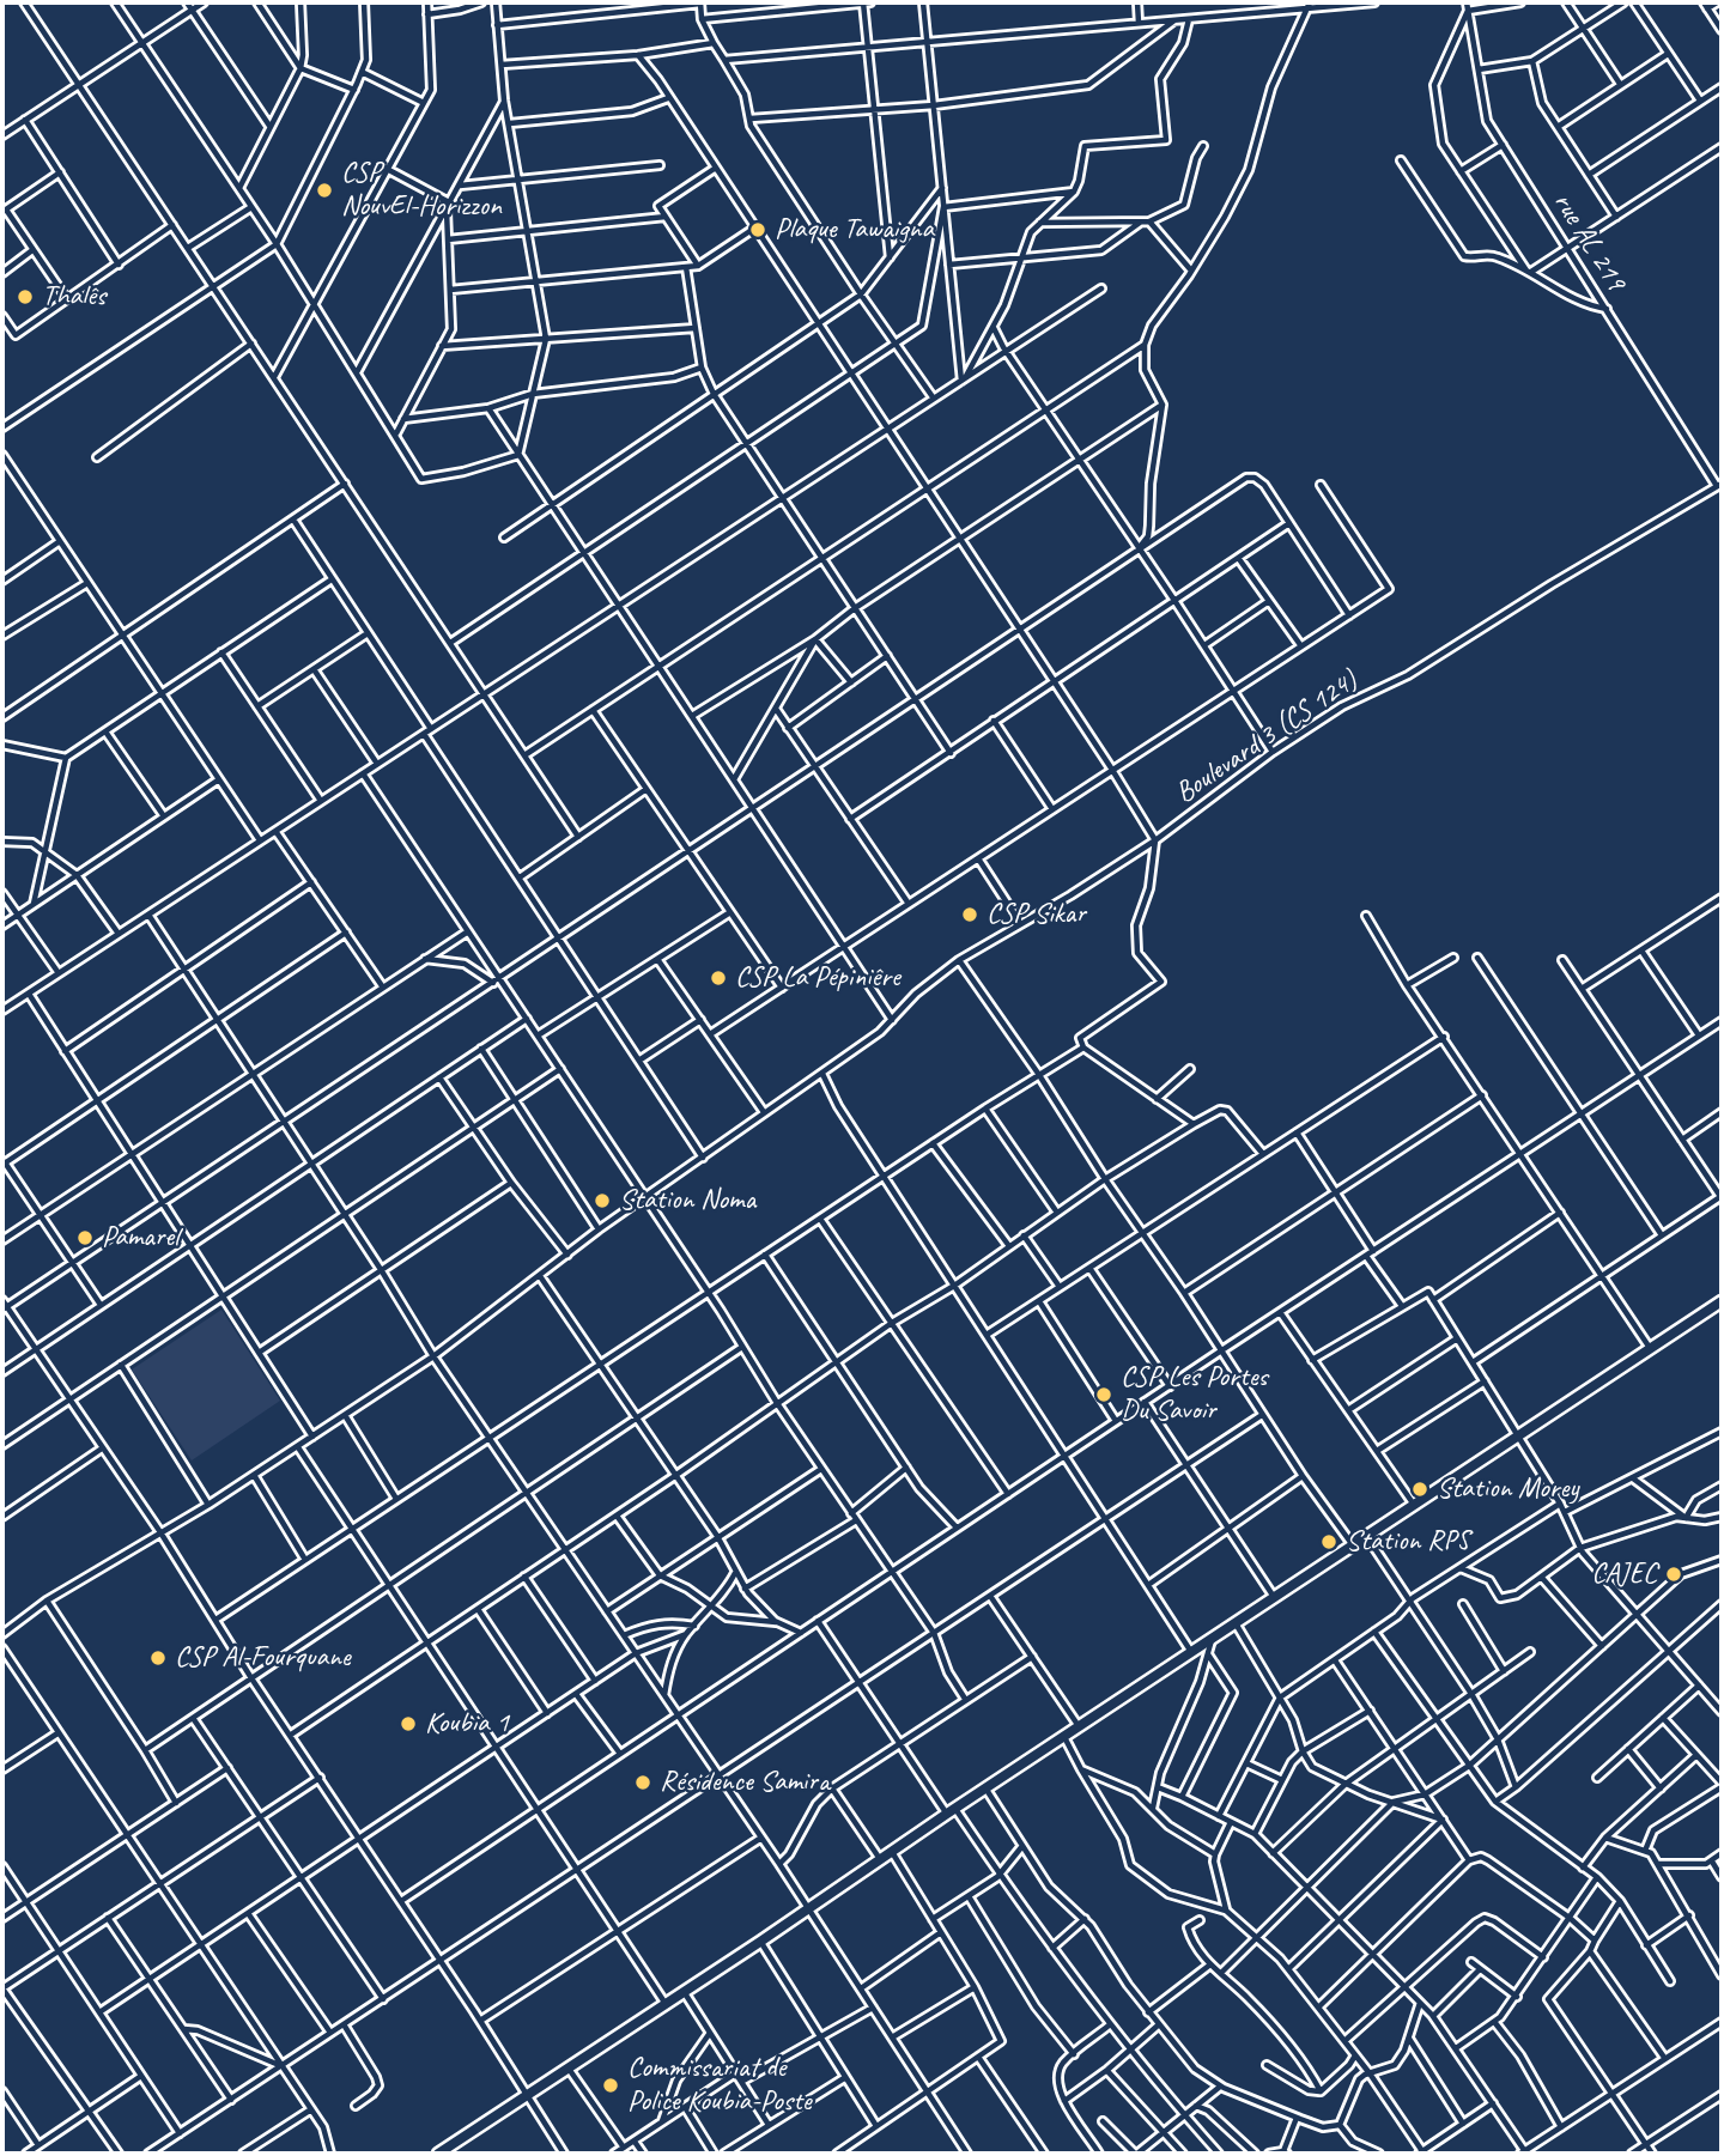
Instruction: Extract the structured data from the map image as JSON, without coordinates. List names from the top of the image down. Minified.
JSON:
{"streets":{"street":["rue AL 219","Boulevard 3 (CS 124)"]},"crossings":[["rue AL 219","Boulevard 3 (CS 124)"]],"places":["CSP NouvEl-Horizzon","Plaque Tawaigna","Thalês","CSP Sikar","CSP La Pépiniêre","Station Noma","Pamarel","CSP Les Portes Du Savoir","Station Morey","Station RPS","CAJEC","CSP Al-Fourquane","Koubia 1","Résidence Samira","Commissariat de Police Koubia-Poste"]}
